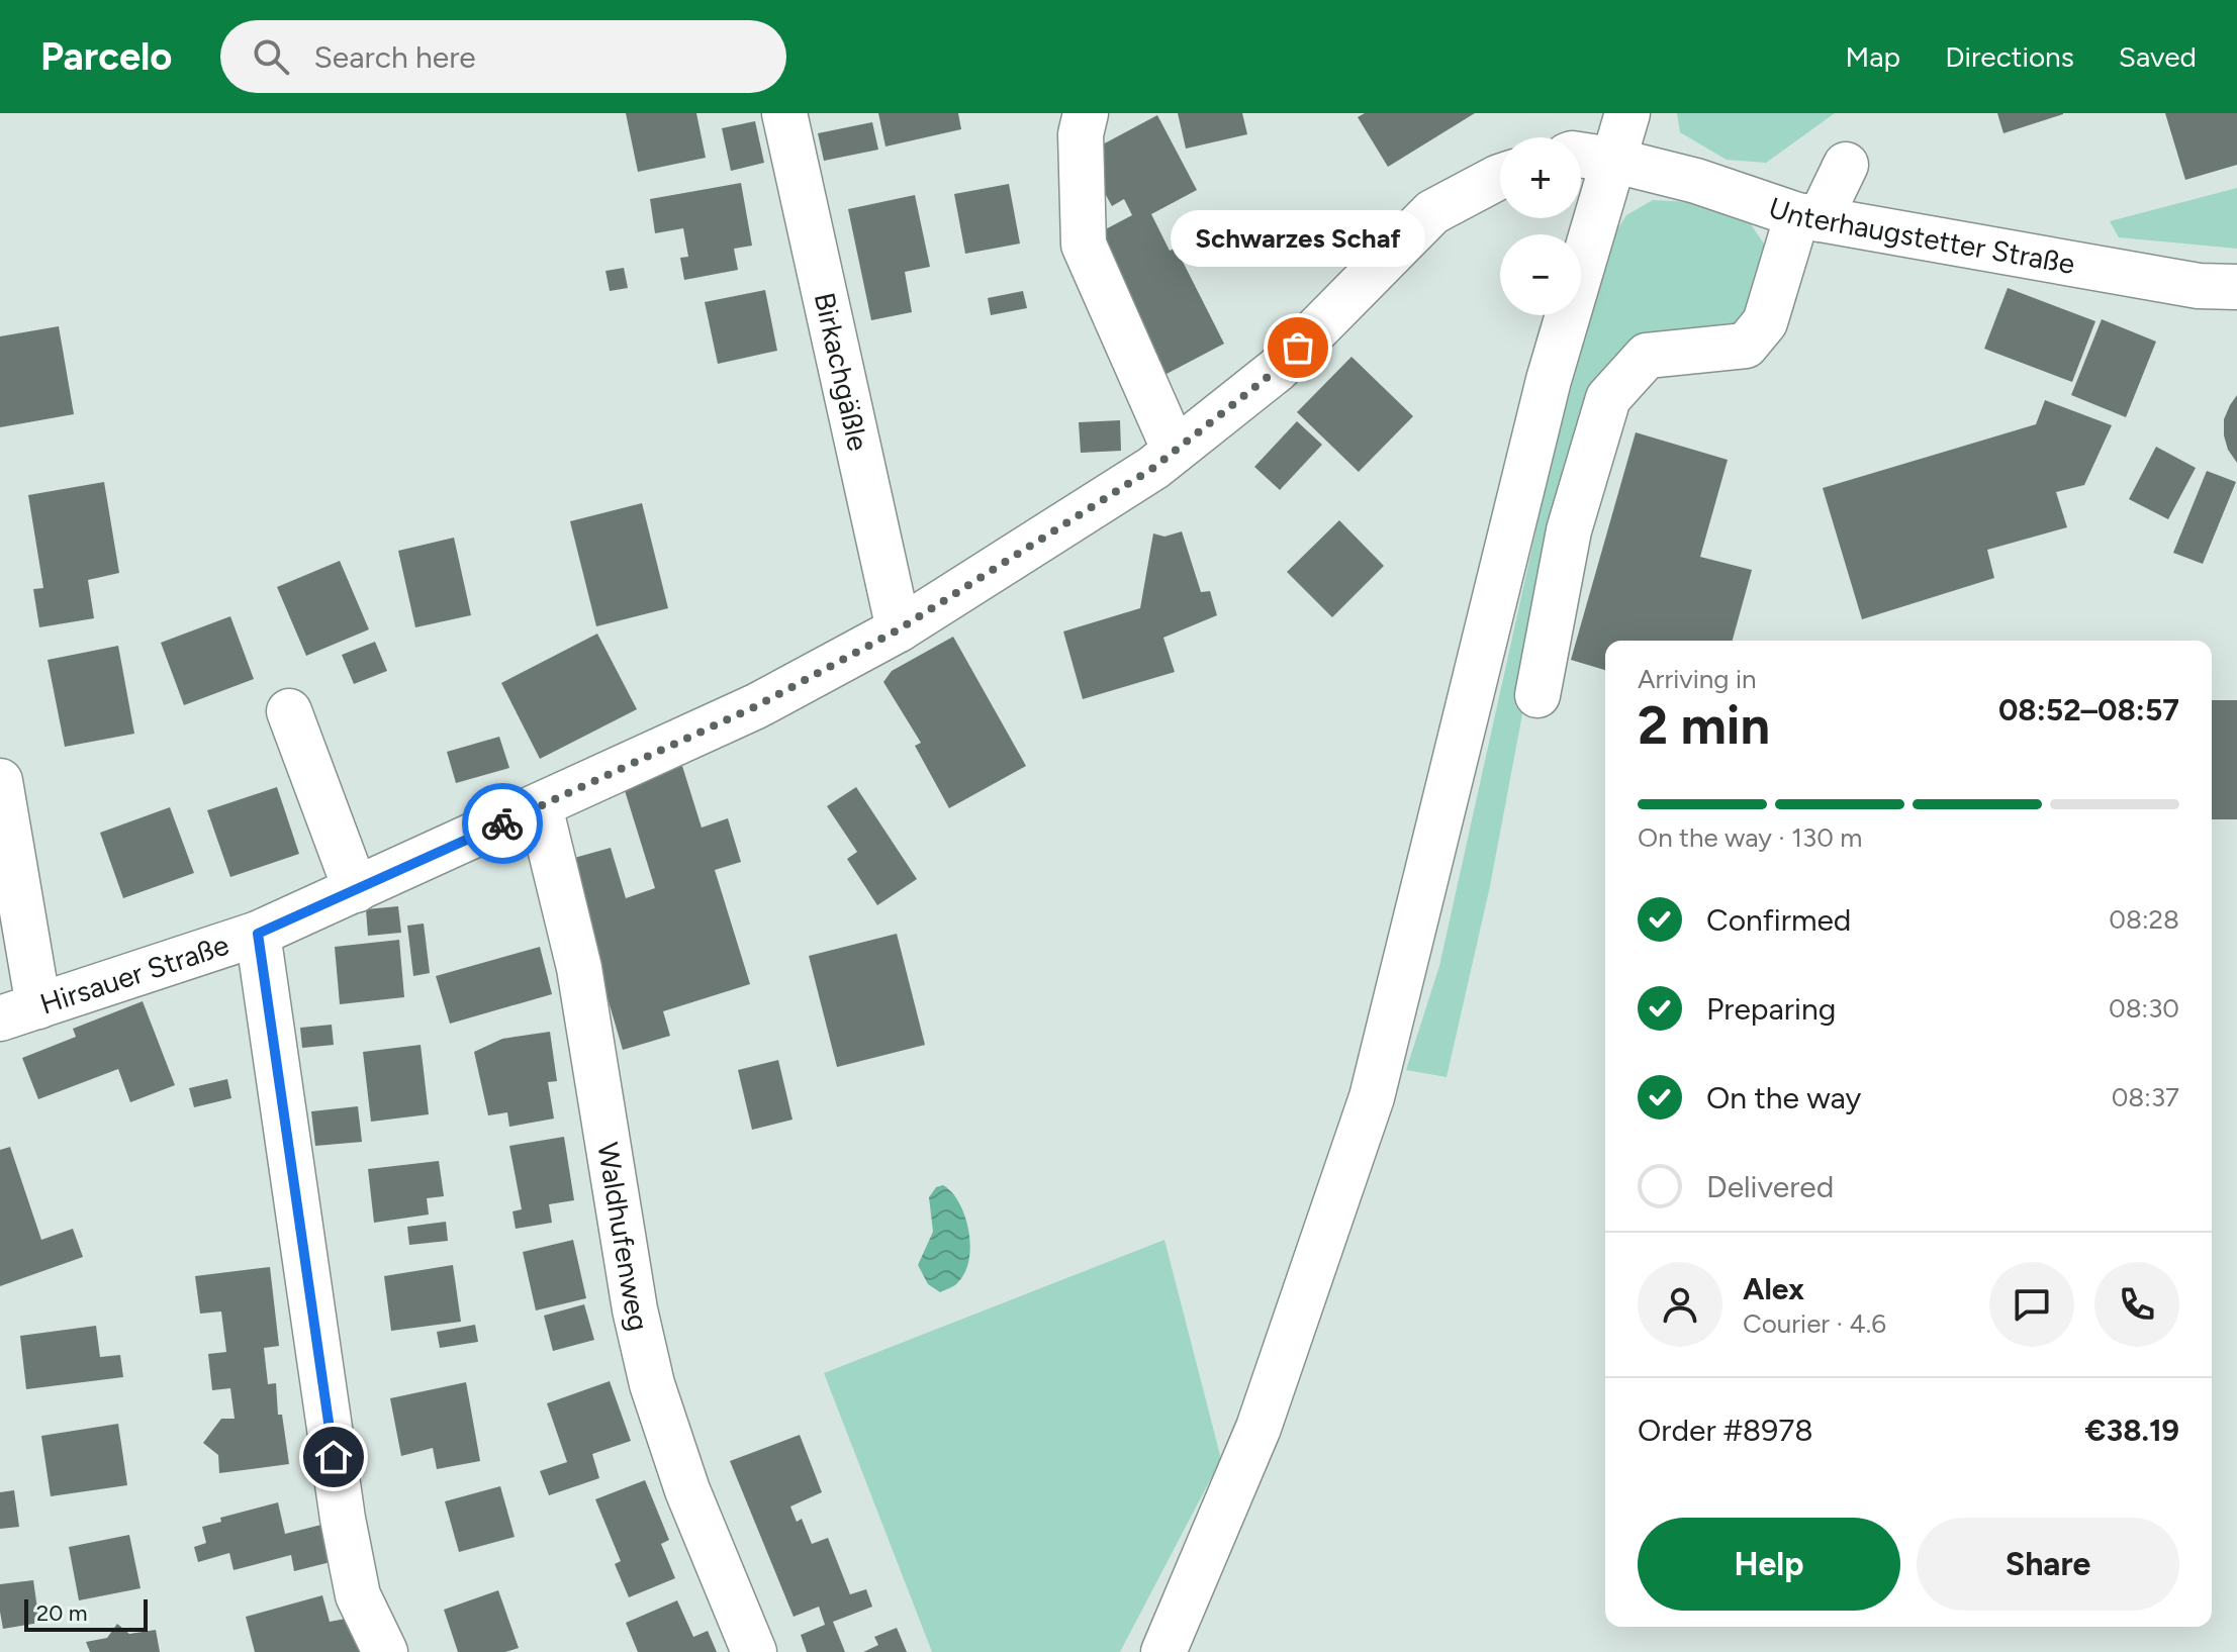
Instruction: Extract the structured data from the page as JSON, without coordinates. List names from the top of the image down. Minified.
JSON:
{"streets":{"street":["Unterhaugstetter Straße","Birkachgäßle","Hirsauer Straße","Waldhufenweg"]},"crossings":[["Birkachgäßle","Hirsauer Straße"],["Hirsauer Straße","Waldhufenweg"]],"places":["Schwarzes Schaf"],"scale_bar":"20 m","page":{"header":"Parcelo","search":"Search here","nav":["Map","Directions","Saved"],"map_buttons":["+","−"],"bubble":"Schwarzes Schaf","heading":["2 min","Arriving in","08:52–08:57"],"panel":["Alex","Courier · 4.6","Order #8978","€38.19"],"bar":"On the way · 130 m","list":[["Confirmed","08:28"],["Preparing","08:30"],["On the way","08:37"],"Delivered"],"buttons":["Help","Share"],"scale":"20 m"}}
